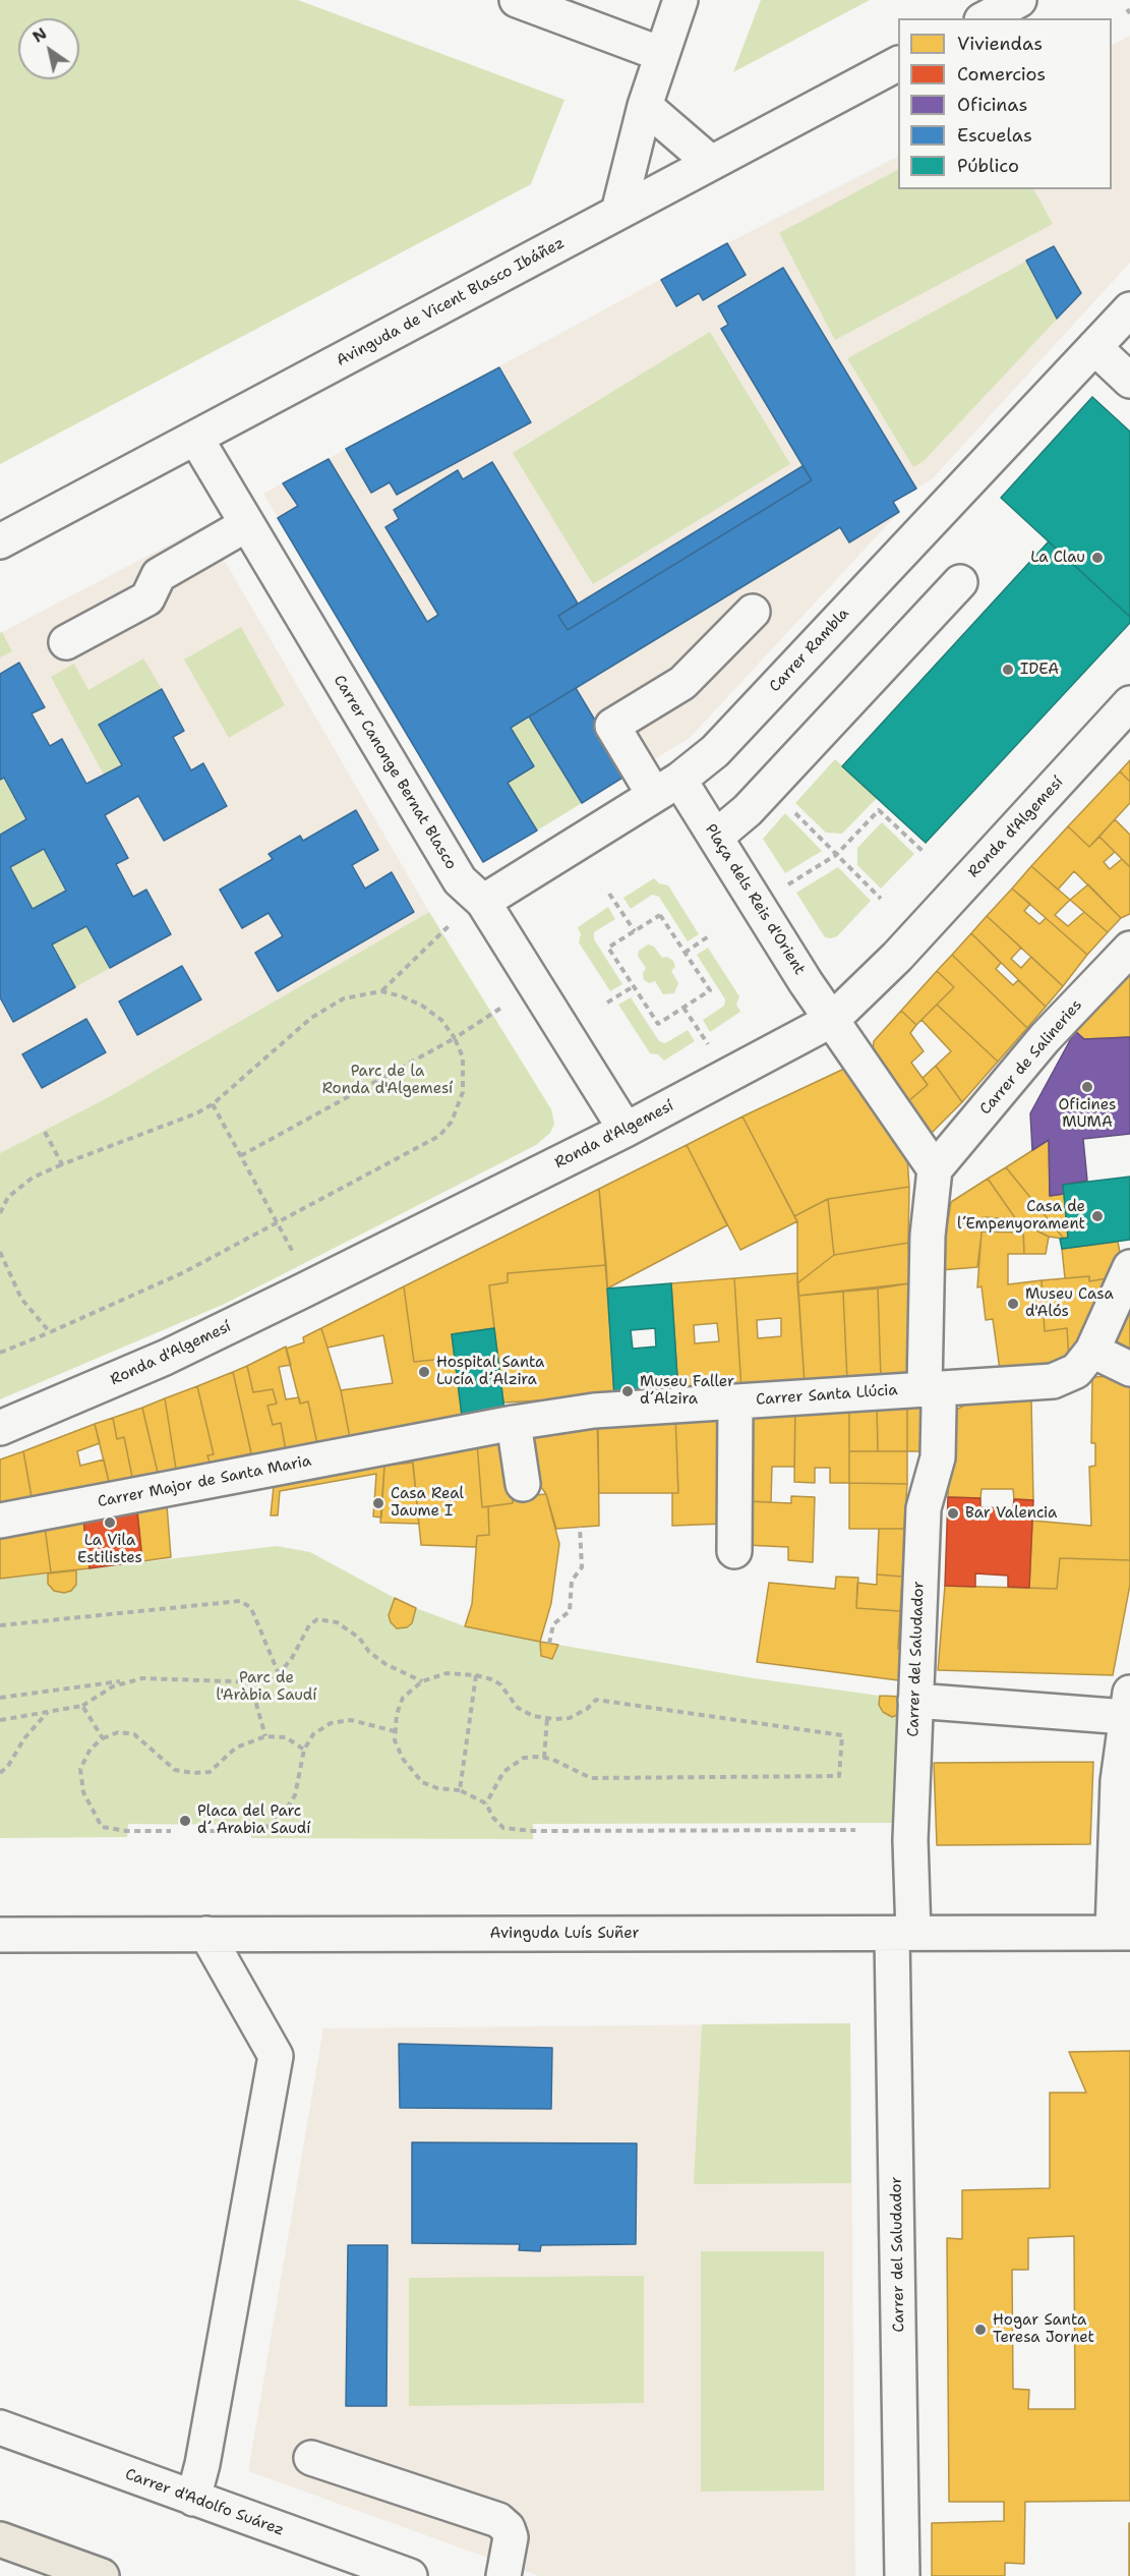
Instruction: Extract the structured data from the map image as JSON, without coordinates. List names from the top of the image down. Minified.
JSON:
{"streets":{"street":["Avinguda de Vicent Blasco Ibáñez","Carrer Rambla","Carrer Canonge Bernat Blasco","Ronda d'Algemesí","Plaça dels Reis d'Orient","Carrer de Salineries","Carrer Santa Llúcia","Carrer Major de Santa Maria","Carrer del Saludador","Avinguda Luís Suñer","Carrer d'Adolfo Suárez"]},"crossings":[["Avinguda de Vicent Blasco Ibáñez","Carrer Canonge Bernat Blasco"],["Carrer Rambla","Carrer Canonge Bernat Blasco"],["Carrer Rambla","Plaça dels Reis d'Orient"],["Carrer Canonge Bernat Blasco","Ronda d'Algemesí"],["Ronda d'Algemesí","Plaça dels Reis d'Orient"],["Carrer Santa Llúcia","Carrer Major de Santa Maria"],["Carrer Santa Llúcia","Carrer del Saludador"],["Carrer del Saludador","Avinguda Luís Suñer"]],"parks":["Parc de la Ronda d'Algemesí","Parc de l'Aràbia Saudí"],"places":["La Clau","IDEA","Oficines MUMA","Casa de l´Empenyorament","Museu Casa d'Alós","Hospital Santa Lucía d´Alzira","Museu Faller d´Alzira","Casa Real Jaume I","Bar Valencia","La Vila Estilistes","Placa del Parc d´ Arabia Saudí","Hogar Santa Teresa Jornet"],"legend":["Viviendas","Comercios","Oficinas","Escuelas","Público"],"north":"top left"}
